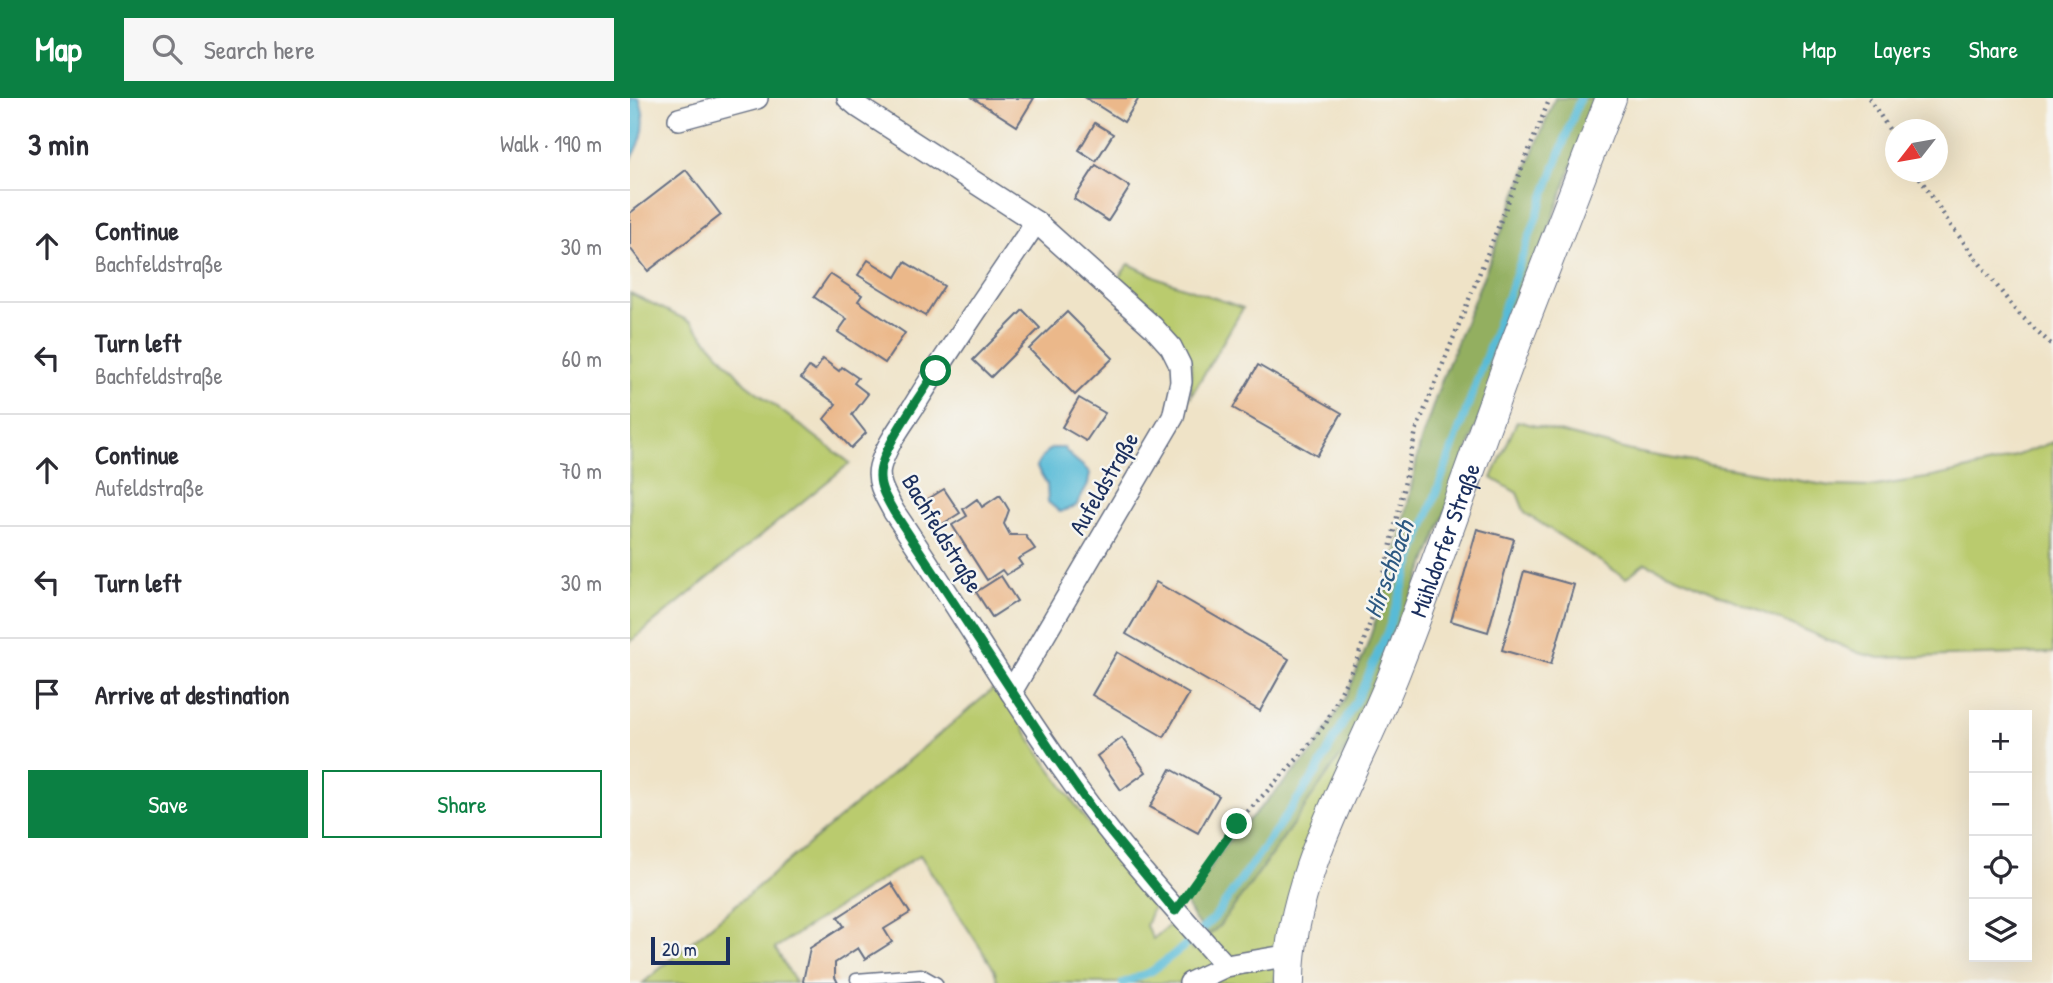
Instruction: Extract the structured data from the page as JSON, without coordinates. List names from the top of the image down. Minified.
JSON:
{"streets":{"street":["Aufeldstraße","Bachfeldstraße","Mühldorfer Straße"]},"crossings":[["Aufeldstraße","Bachfeldstraße"]],"water":["Hirschbach"],"scale_bar":"20 m","north":"bottom left","page":{"header":"Map","search":"Search here","nav":["Map","Layers","Share"],"heading":["3 min","Walk · 190 m"],"list":[["Continue","Bachfeldstraße","30 m"],["Turn left","Bachfeldstraße","60 m"],["Continue","Aufeldstraße","70 m"],["Turn left","30 m"],"Arrive at destination"],"map_buttons":["+","−"],"buttons":["Save","Share"],"scale":"20 m"}}
